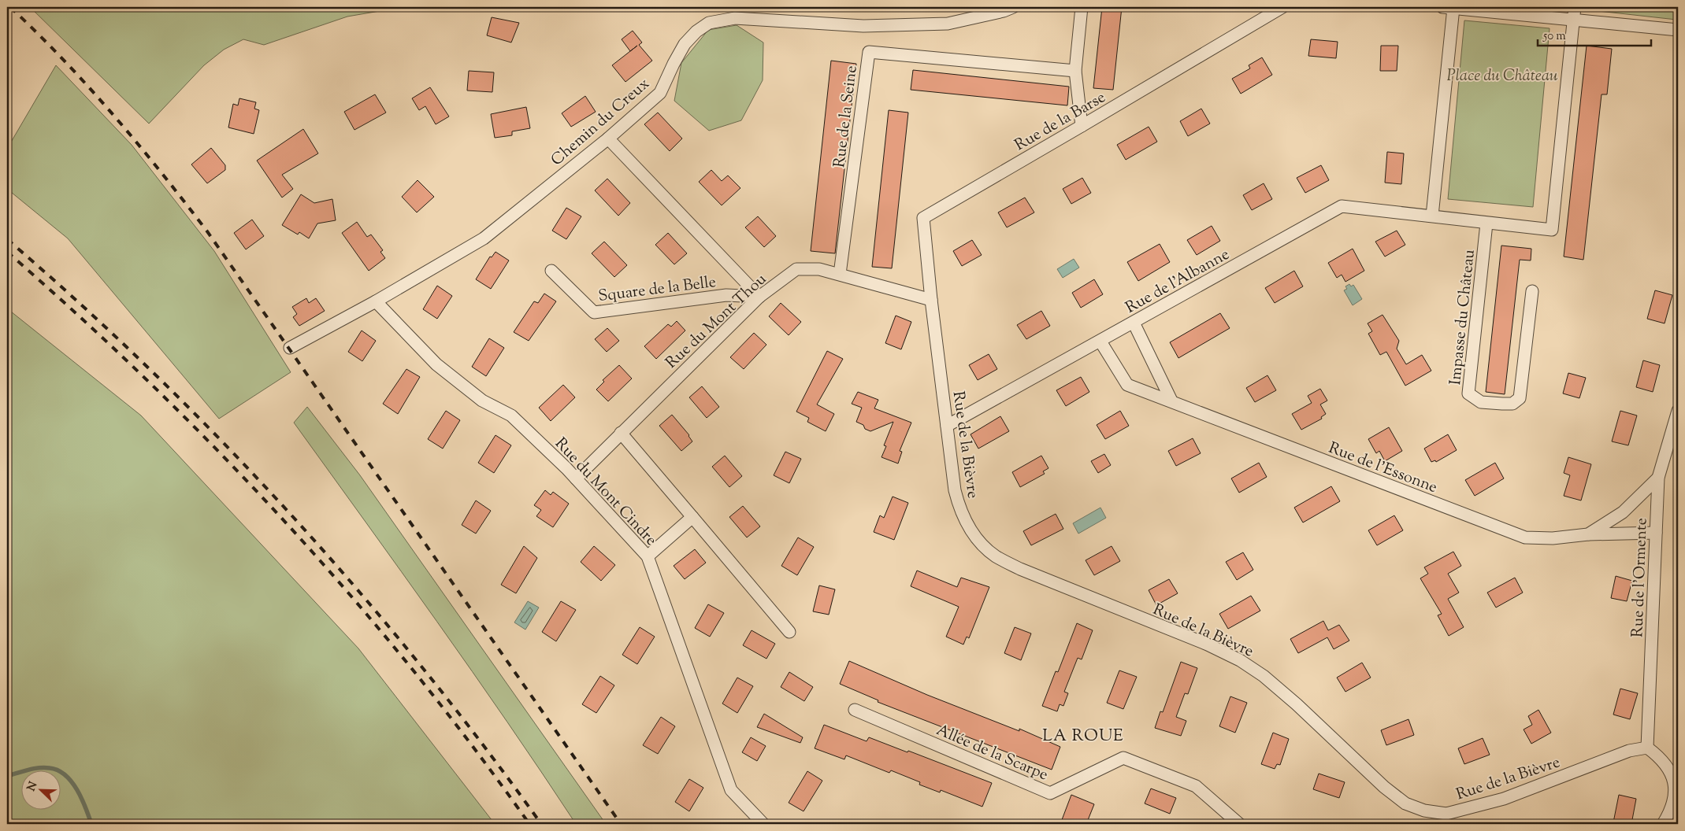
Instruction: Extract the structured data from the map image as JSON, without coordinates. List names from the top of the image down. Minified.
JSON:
{"streets":{"street":["Rue de la Seine","Rue de la Barse","Chemin du Creux","Rue de l'Albanne","Square de la Belle","Impasse du Château","Rue du Mont Thou","Rue de la Bièvre","Rue de l'Essonne","Rue du Mont Cindre","Rue de l'Ormente","Allée de la Scarpe"]},"crossings":[["Rue de la Seine","Rue du Mont Thou"],["Rue de la Barse","Rue du Mont Thou"],["Rue de la Barse","Rue de la Bièvre"],["Chemin du Creux","Rue du Mont Cindre"],["Rue de l'Albanne","Rue de la Bièvre"],["Rue de l'Albanne","Rue de l'Essonne"],["Square de la Belle","Rue du Mont Thou"],["Rue du Mont Thou","Rue de la Bièvre"],["Rue du Mont Thou","Rue du Mont Cindre"],["Rue de la Bièvre","Rue de l'Ormente"],["Rue de l'Essonne","Rue de l'Ormente"]],"districts":["LA ROUE"],"parks":["Place du Château"],"scale_bar":"50 m","north":"top left"}
